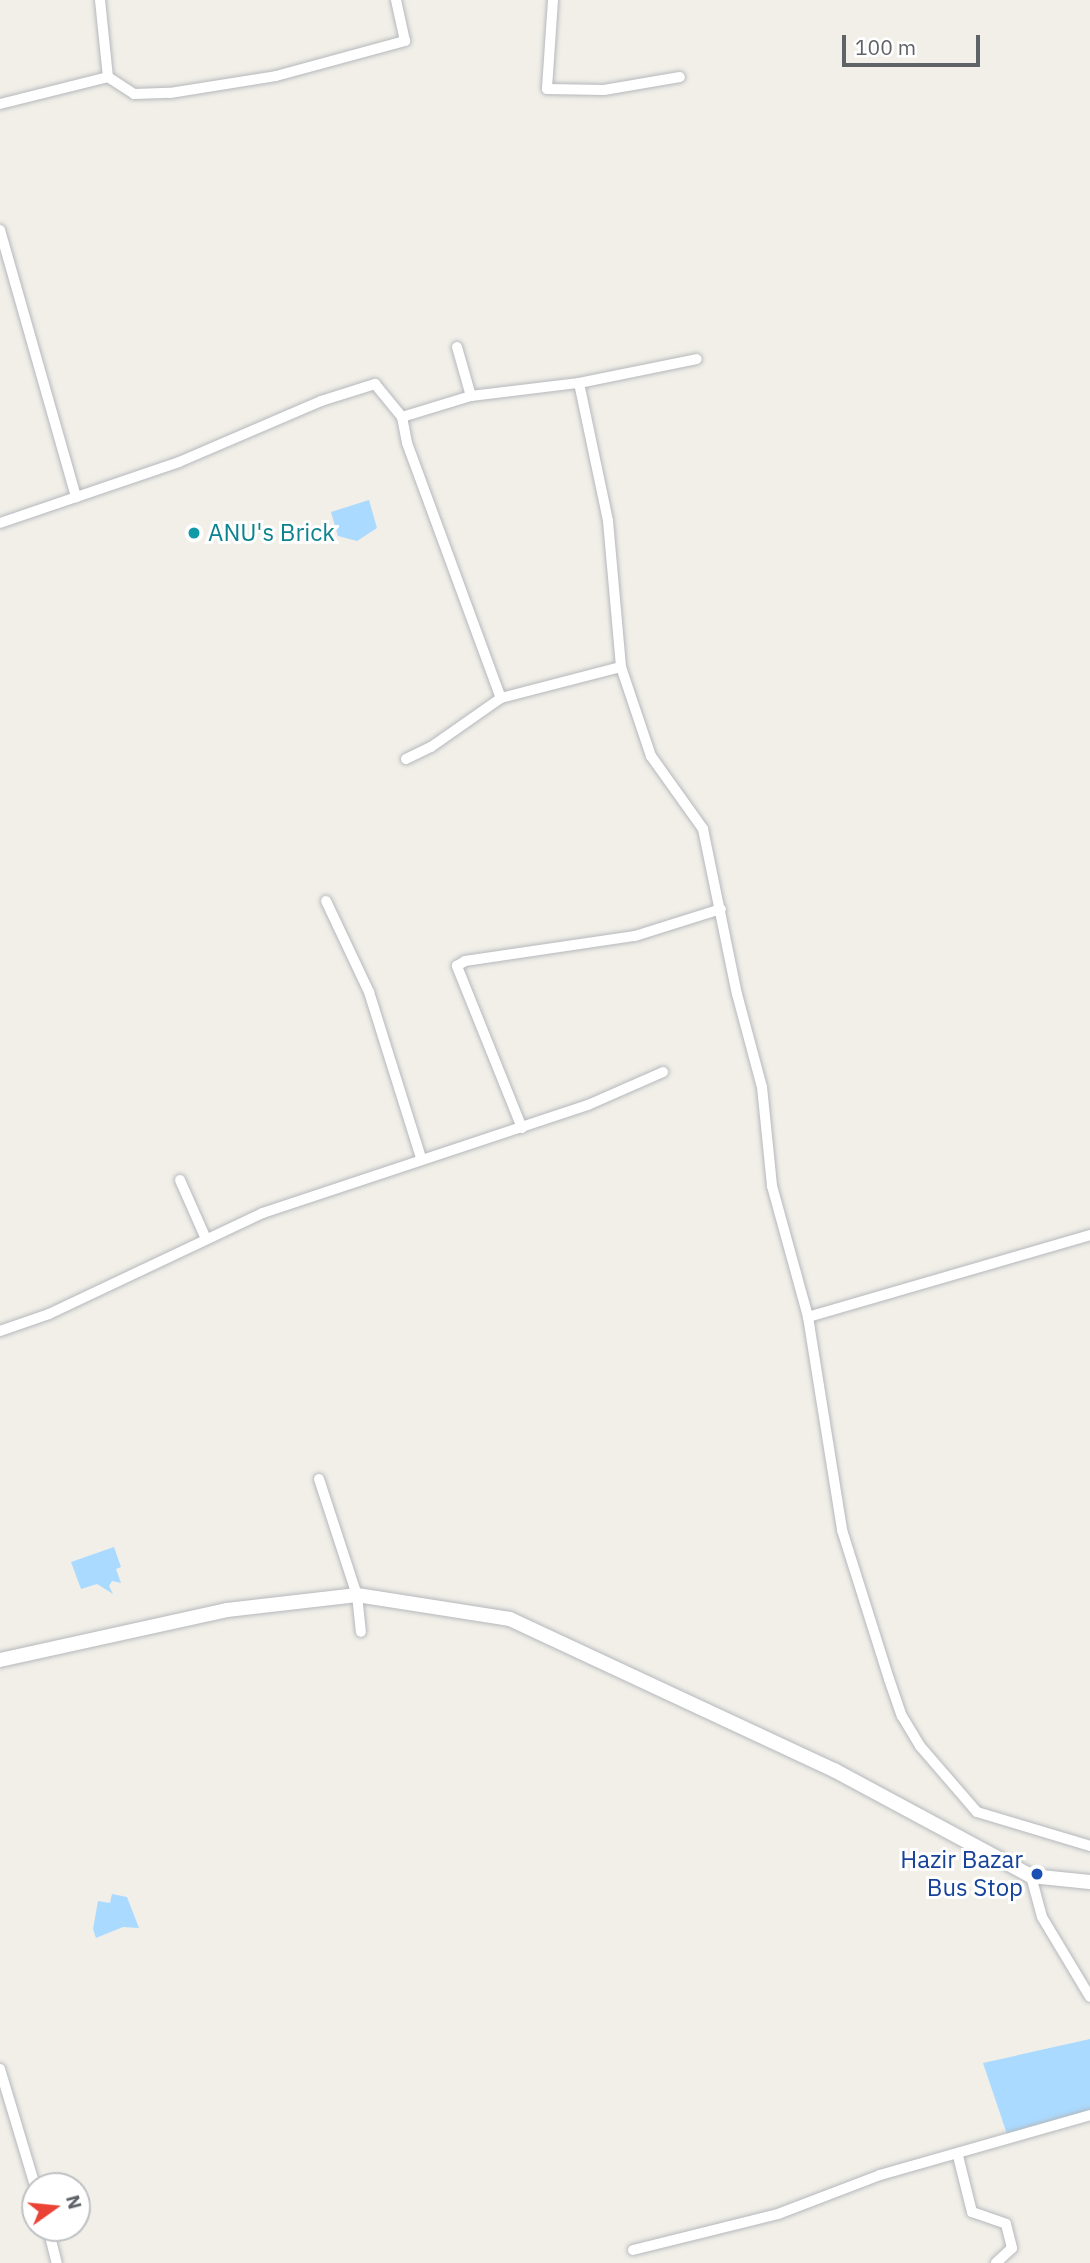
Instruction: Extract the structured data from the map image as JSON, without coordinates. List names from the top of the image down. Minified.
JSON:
{"places":["ANU's Brick","Hazir Bazar Bus Stop"],"scale_bar":"100 m","north":"right"}
